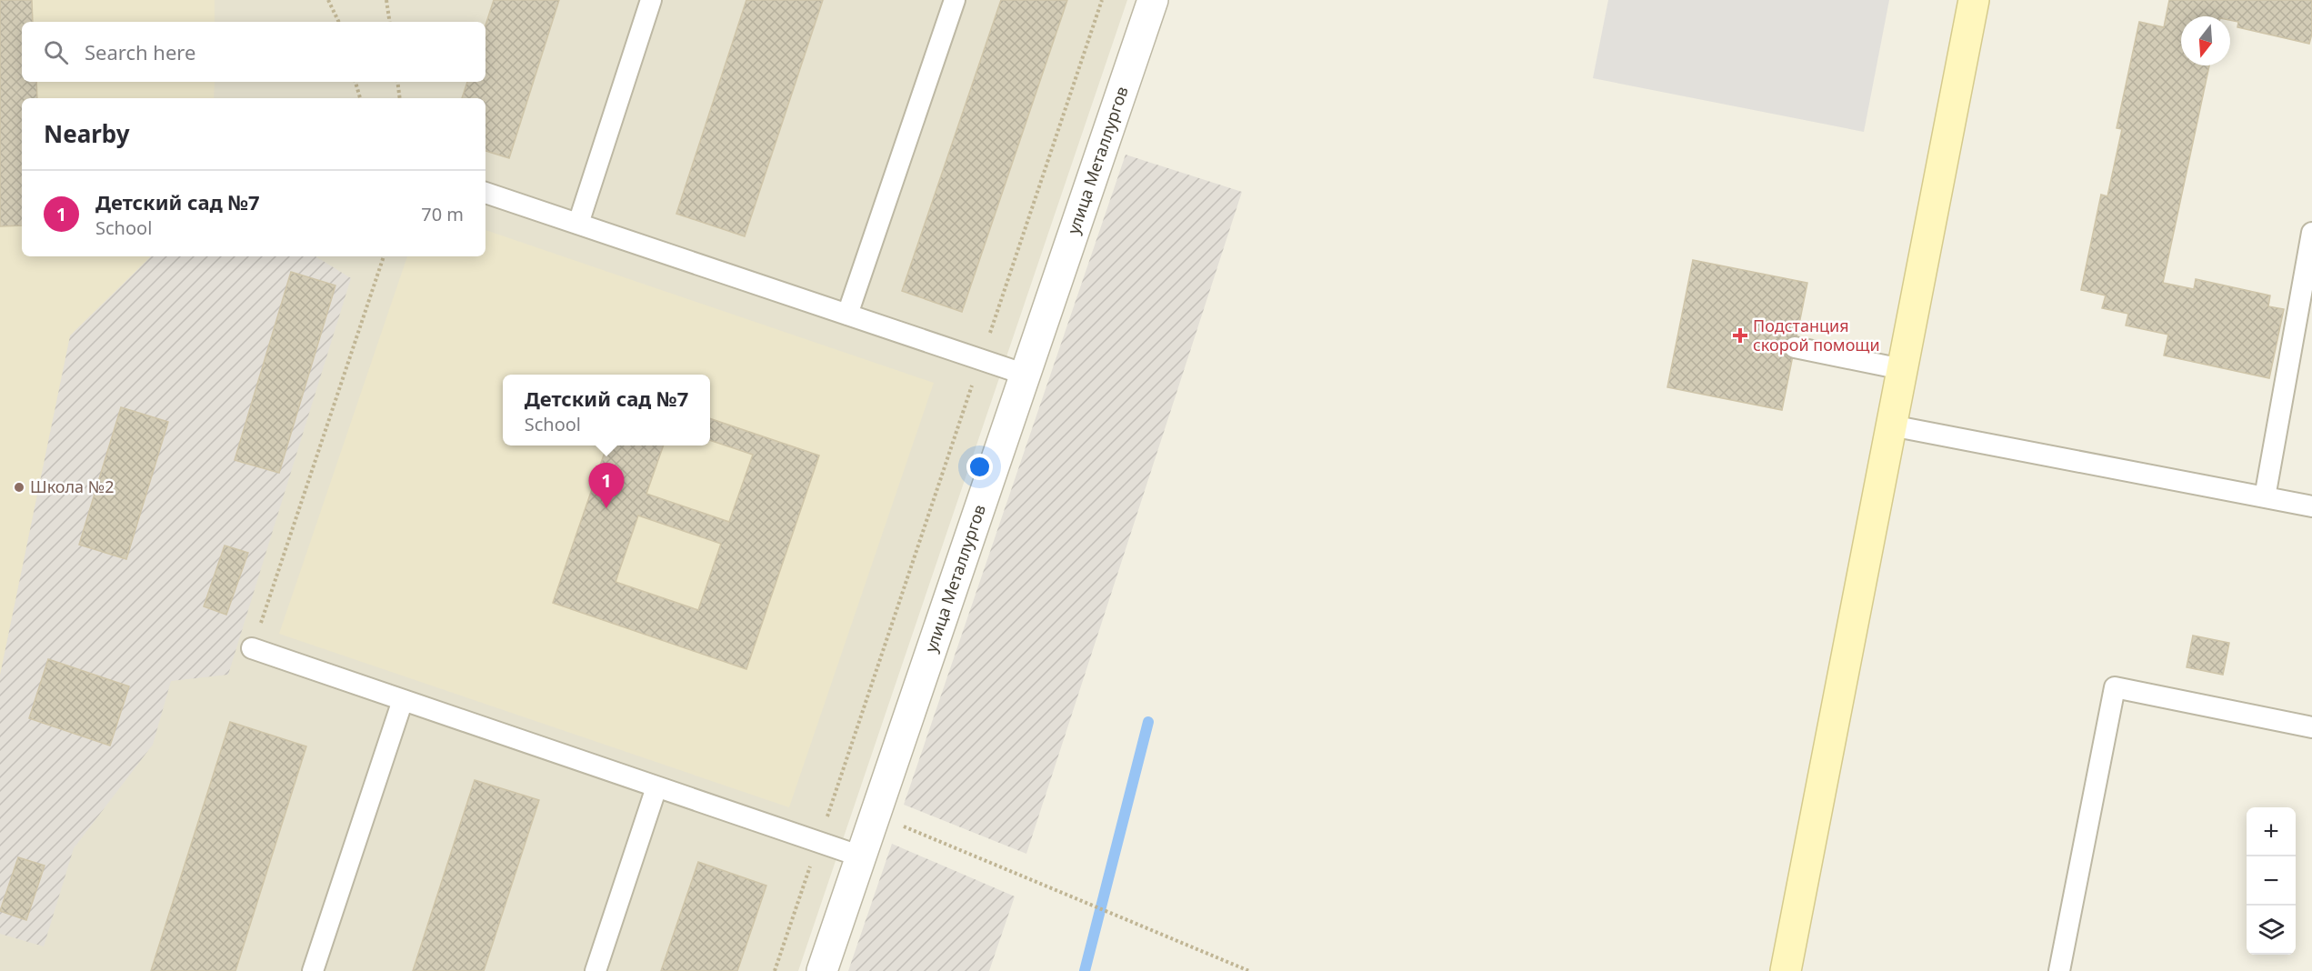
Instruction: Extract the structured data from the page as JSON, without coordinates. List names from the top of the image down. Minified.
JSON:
{"streets":{"street":["улица Металлургов"]},"places":{"health":["Подстанция скорой помощи"],"other":["Школа №2"]},"north":"bottom","page":{"search":"Search here","heading":"Nearby","list":[{"mark":"1","name":"Детский сад №7","note":"School","value":"70 m"}],"popup":["Детский сад №7","School"],"pins":"1","map_buttons":["+","−"]}}
